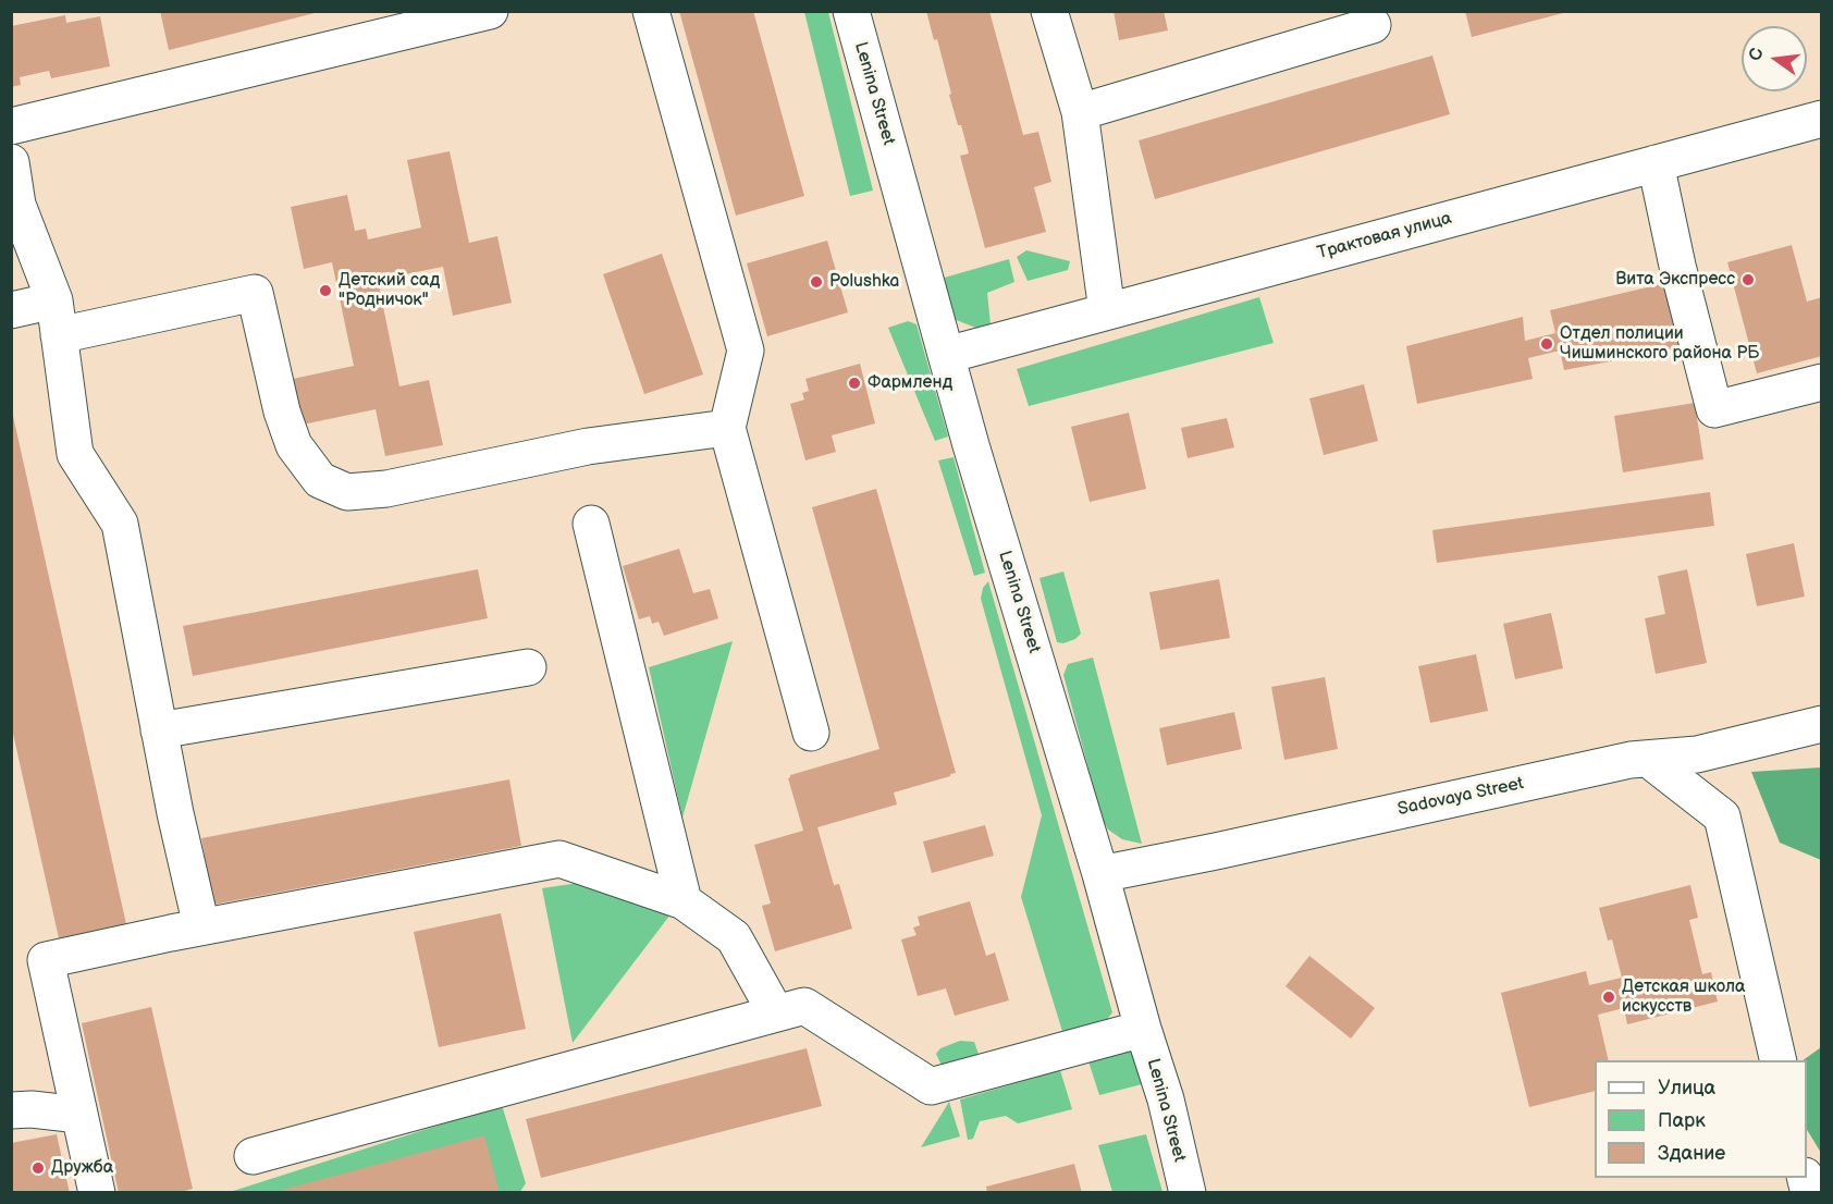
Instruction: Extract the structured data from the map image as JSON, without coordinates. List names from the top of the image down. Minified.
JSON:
{"streets":{"street":["Lenina Street","Трактовая улица","Sadovaya Street"]},"crossings":[["Lenina Street","Трактовая улица"],["Lenina Street","Sadovaya Street"]],"places":["Вита Экспресс","Polushka","Детский сад \"Родничок\"","Отдел полиции Чишминского района РБ","Фармленд","Детская школа искусств","Дружба"],"legend":["Улица","Парк","Здание"],"north":"left"}
